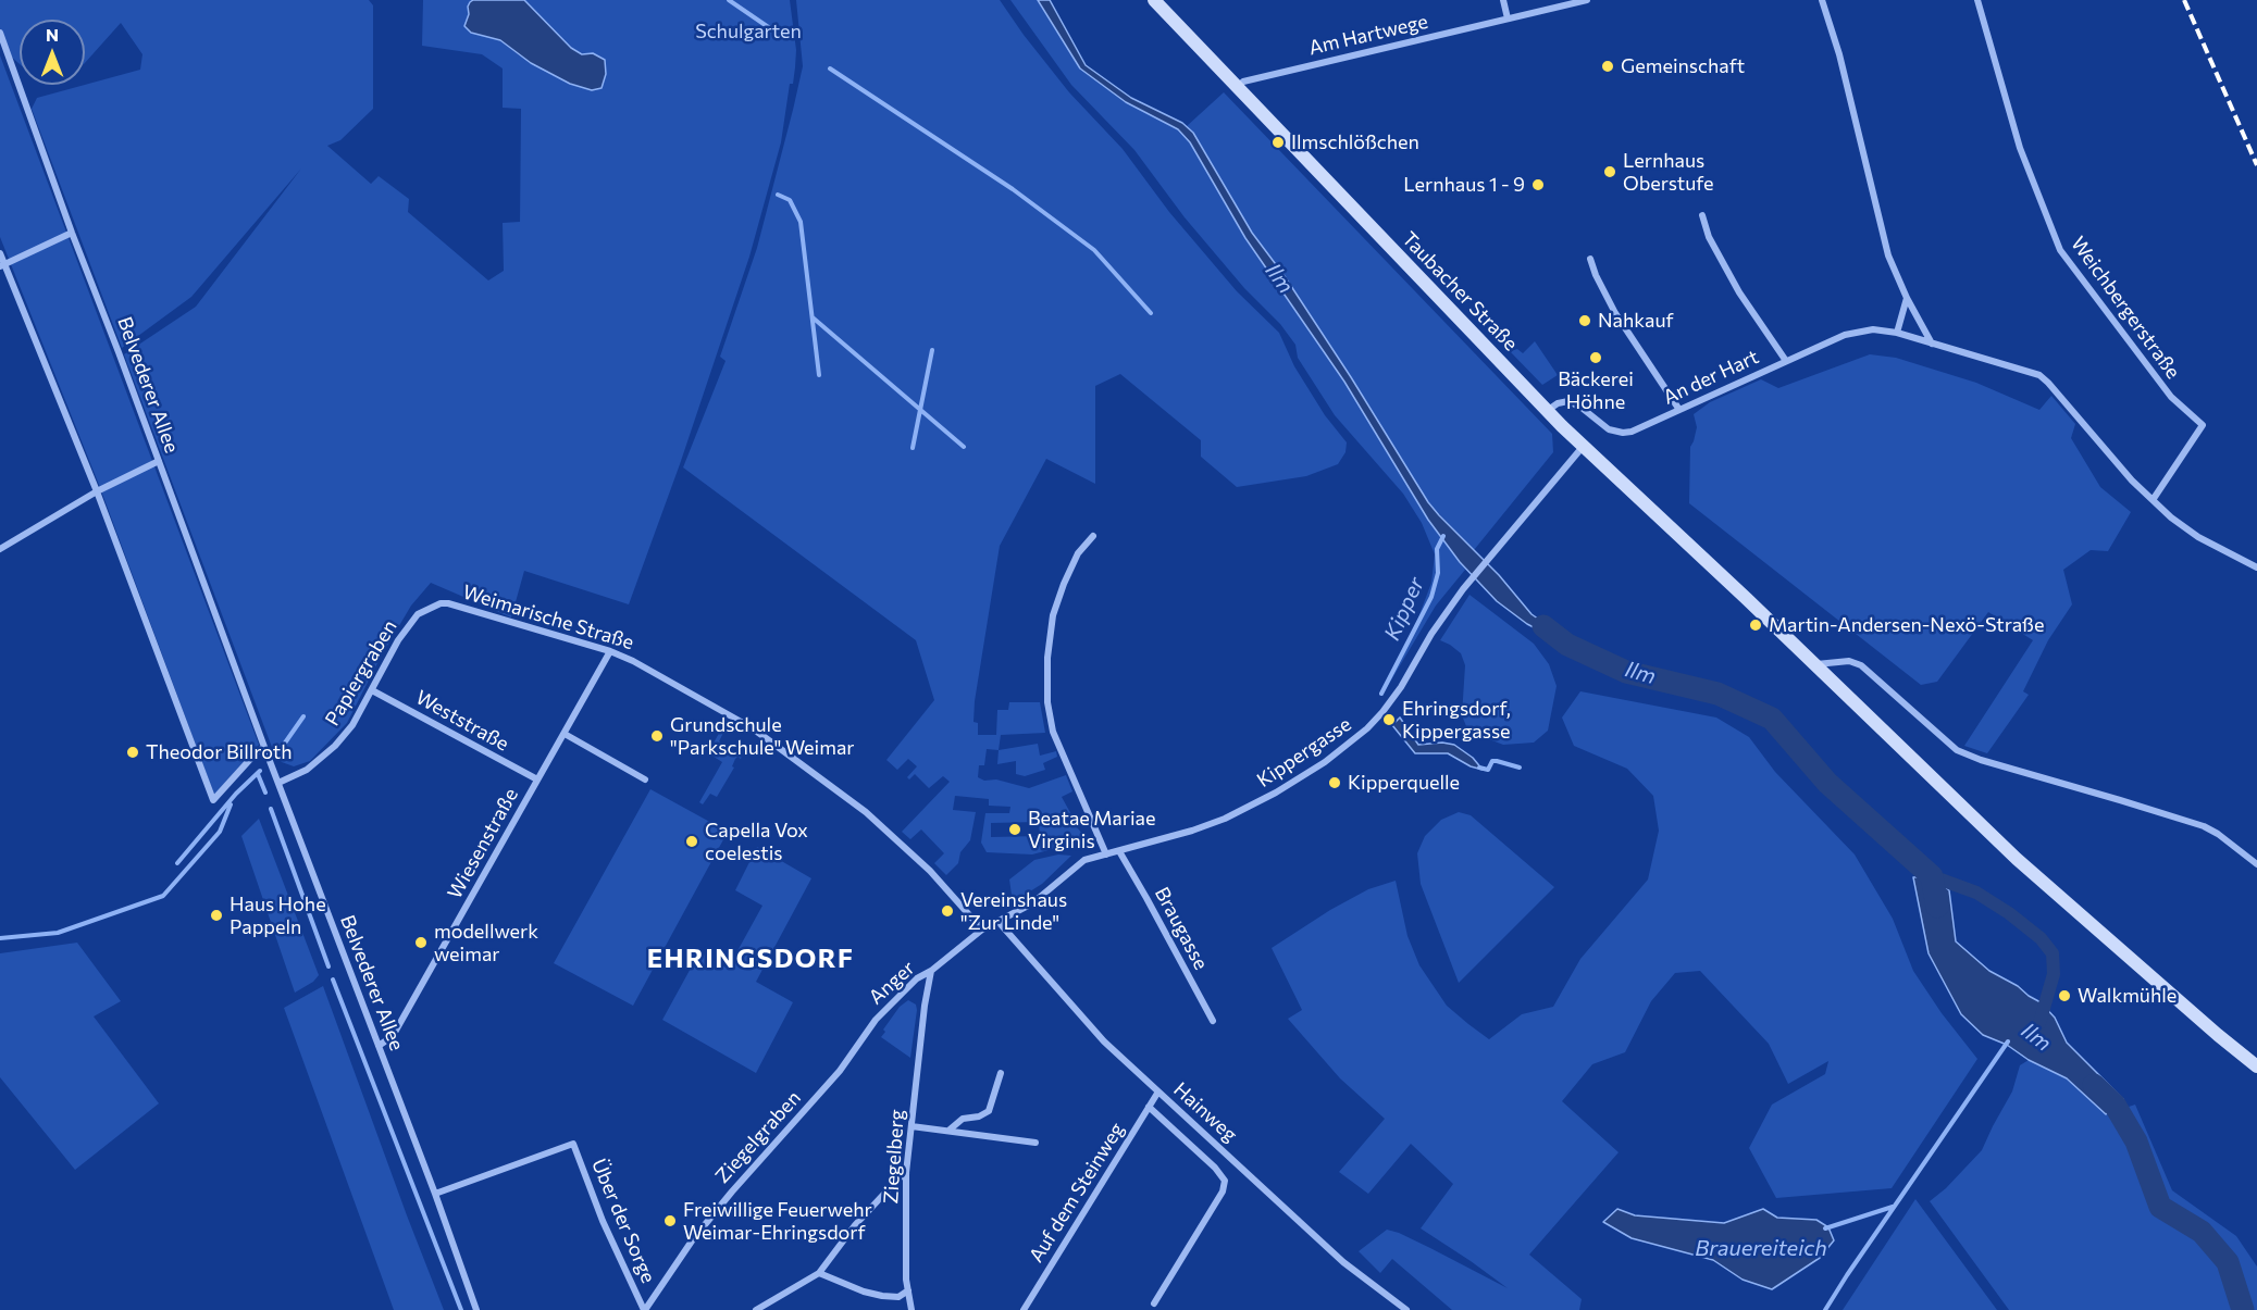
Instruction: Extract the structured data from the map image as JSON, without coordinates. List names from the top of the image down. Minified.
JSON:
{"streets":{"street":["Am Hartwege","Taubacher Straße","Weichbergerstraße","An der Hart","Belvederer Allee","Weimarische Straße","Papiergraben","Weststraße","Kippergasse","Wiesenstraße","Braugasse","Anger","Hainweg","Ziegelgraben","Ziegelberg","Auf dem Steinweg","Über der Sorge"]},"crossings":[["Am Hartwege","Taubacher Straße"],["Taubacher Straße","An der Hart"],["Taubacher Straße","Kippergasse"],["Weichbergerstraße","An der Hart"],["Belvederer Allee","Papiergraben"],["Belvederer Allee","Wiesenstraße"],["Belvederer Allee","Über der Sorge"],["Weimarische Straße","Papiergraben"],["Weimarische Straße","Wiesenstraße"],["Weimarische Straße","Anger"],["Papiergraben","Weststraße"],["Weststraße","Wiesenstraße"],["Kippergasse","Braugasse"],["Kippergasse","Anger"],["Anger","Hainweg"],["Anger","Ziegelgraben"],["Anger","Ziegelberg"],["Hainweg","Auf dem Steinweg"],["Ziegelgraben","Über der Sorge"]],"districts":["EHRINGSDORF"],"water":["Ilm","Kipper","Brauereiteich"],"parks":["Schulgarten"],"places":["Gemeinschaft","Ilmschlößchen","Lernhaus Oberstufe","Lernhaus 1 - 9","Nahkauf","Bäckerei Höhne","Martin-Andersen-Nexö-Straße","Ehringsdorf, Kippergasse","Grundschule \"Parkschule\" Weimar","Theodor Billroth","Kipperquelle","Beatae Mariae Virginis","Capella Vox coelestis","Vereinshaus \"Zur Linde\"","Haus Hohe Pappeln","modellwerk weimar","Walkmühle","Freiwillige Feuerwehr Weimar-Ehringsdorf"],"north":"top"}
